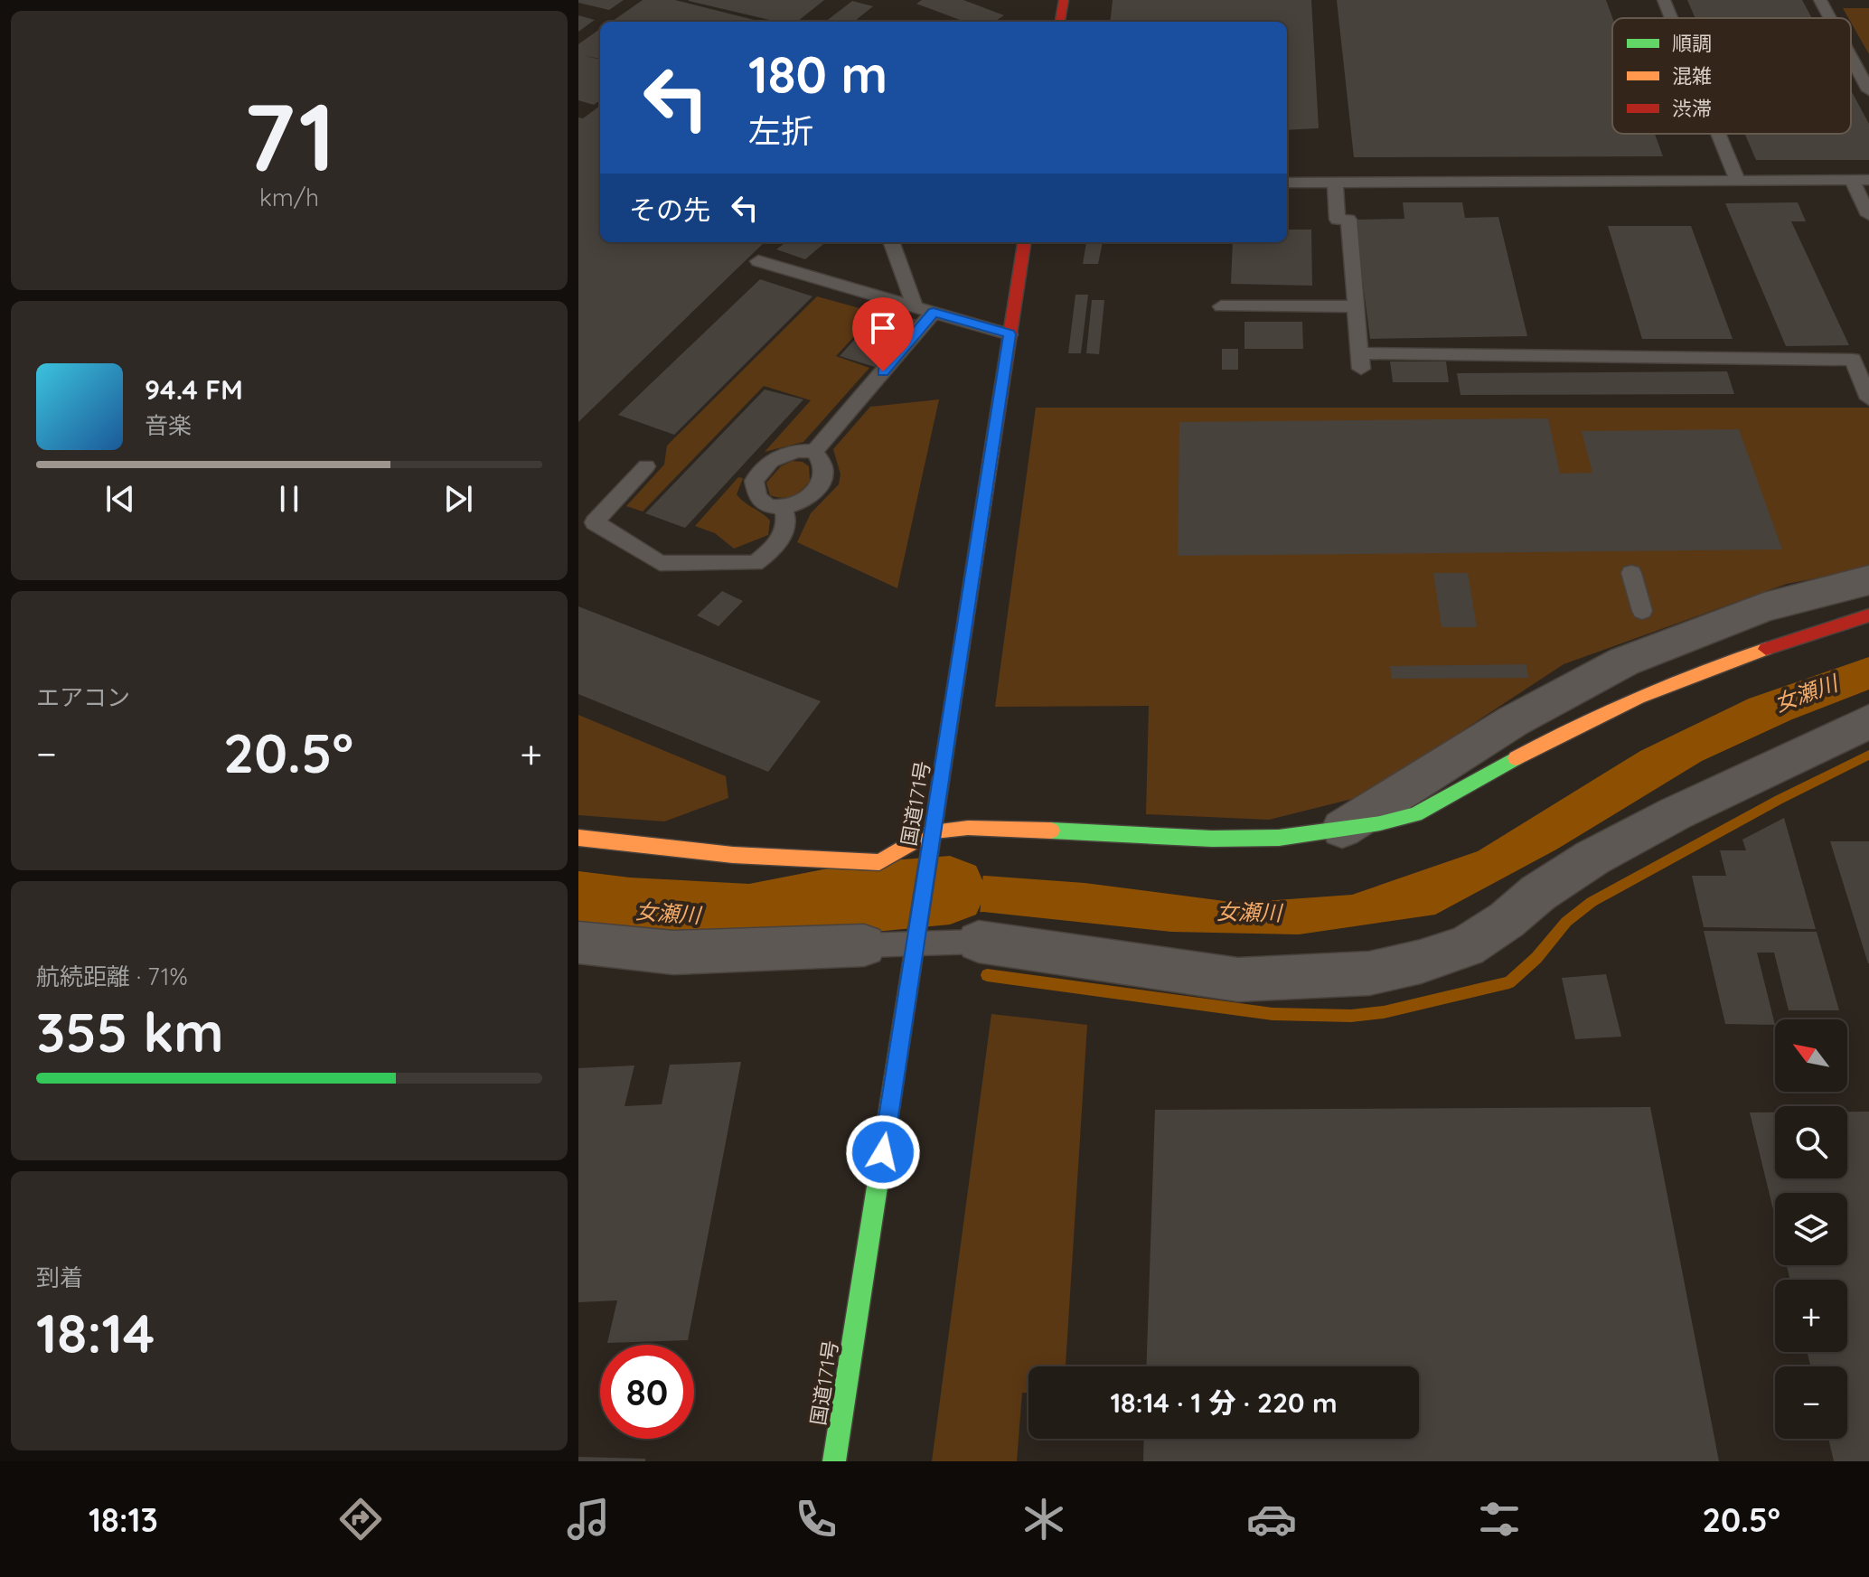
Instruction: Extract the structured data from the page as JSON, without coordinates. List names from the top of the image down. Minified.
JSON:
{"streets":{"main road":["国道171号"]},"water":["女瀬川"],"legend":["順調","混雑","渋滞"],"north":"top left","page":{"tile":[["71","km/h"],"エアコン",["航続距離 · 71%","355 km"],["到着","18:14"]],"turn":["180 m","左折"],"then":"その先","song":["94.4 FM","音楽"],"heat":["−","20.5°","+"],"map_buttons":["+","−"],"limit":"80","trip":"18:14 · 1 分 · 220 m","tabs":["18:13","20.5°"]}}
